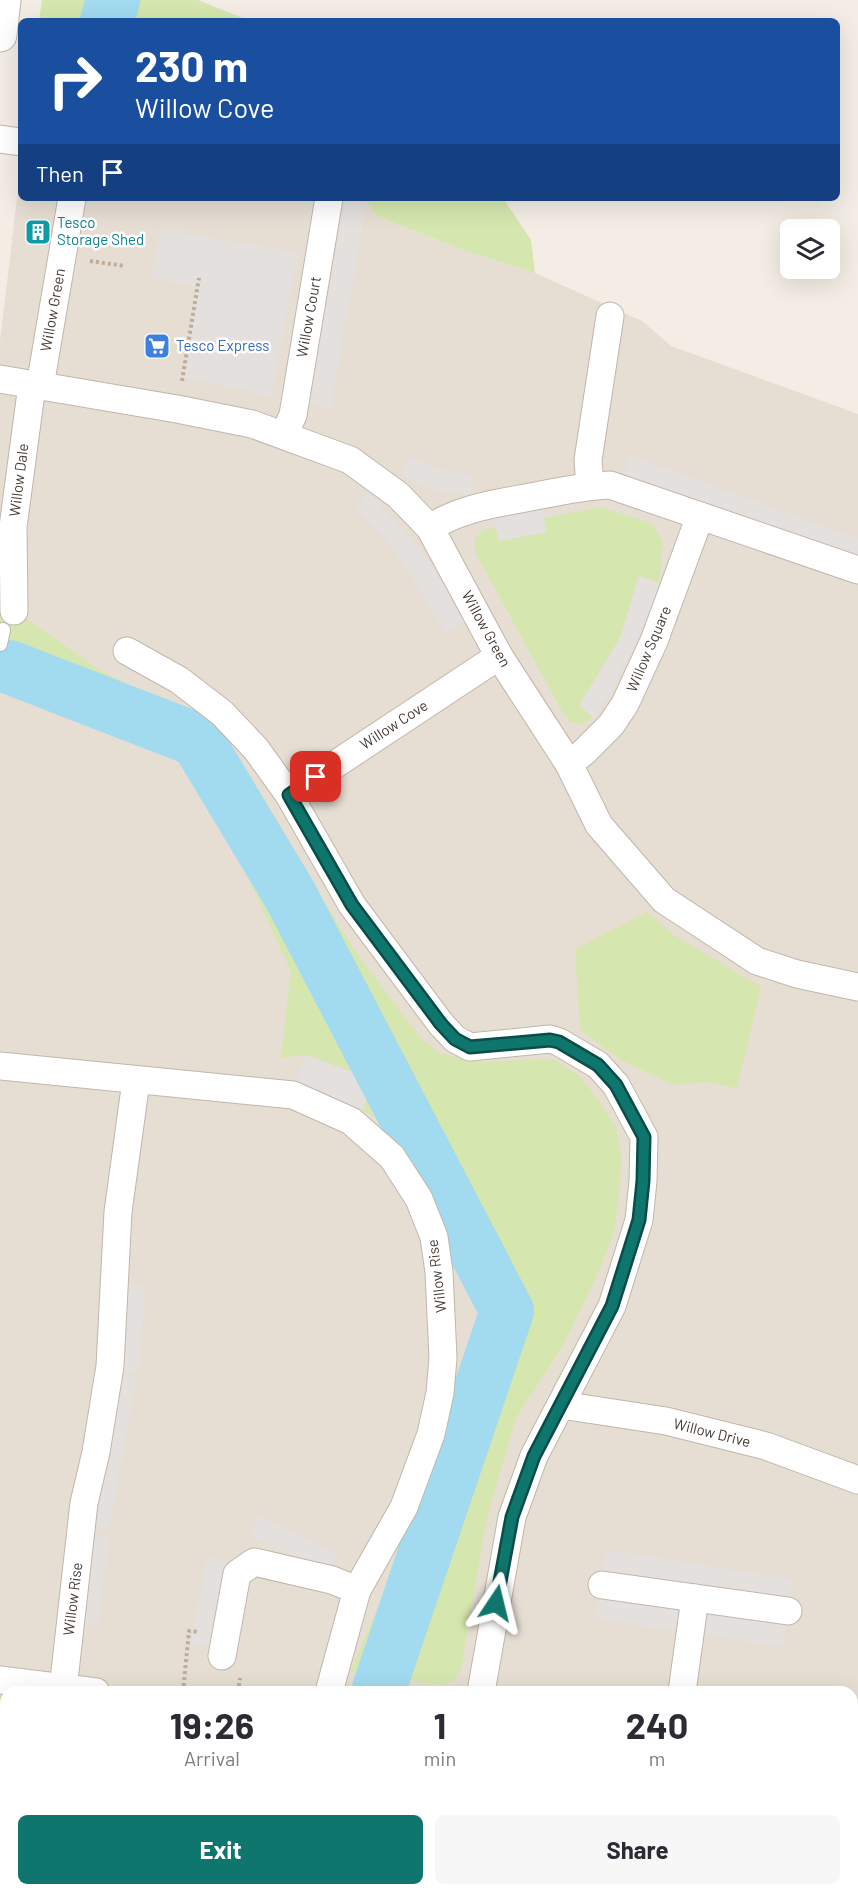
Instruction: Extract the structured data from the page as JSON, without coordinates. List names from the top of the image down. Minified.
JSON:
{"streets":{"street":["Willow Green","Willow Court","Willow Dale","Willow Square","Willow Cove","Willow Rise","Willow Drive"]},"crossings":[["Willow Green","Willow Court"],["Willow Green","Willow Dale"],["Willow Green","Willow Square"],["Willow Green","Willow Cove"]],"places":{"building":["Tesco Storage Shed"],"supermarket":["Tesco Express"]},"page":{"turn":["230 m","Willow Cove"],"then":"Then","eta":["19:26","Arrival","1","min","240","m"],"buttons":["Exit","Share"]}}
